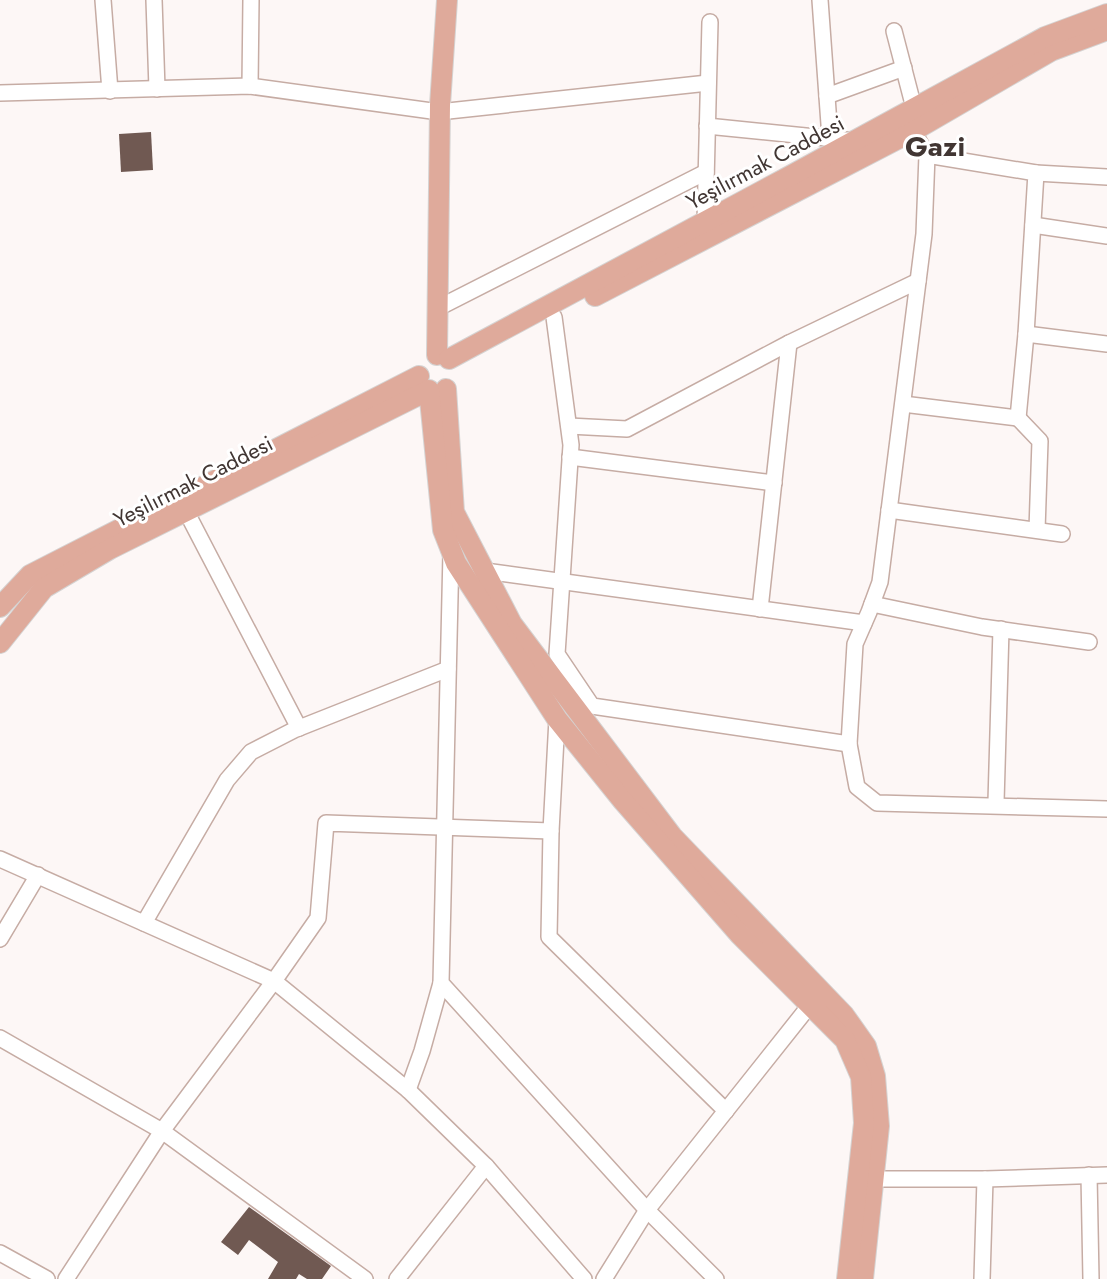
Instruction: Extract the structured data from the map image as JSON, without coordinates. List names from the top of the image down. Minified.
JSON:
{"streets":{"main road":["Yeşilırmak Caddesi"]},"districts":["Gazi"]}
